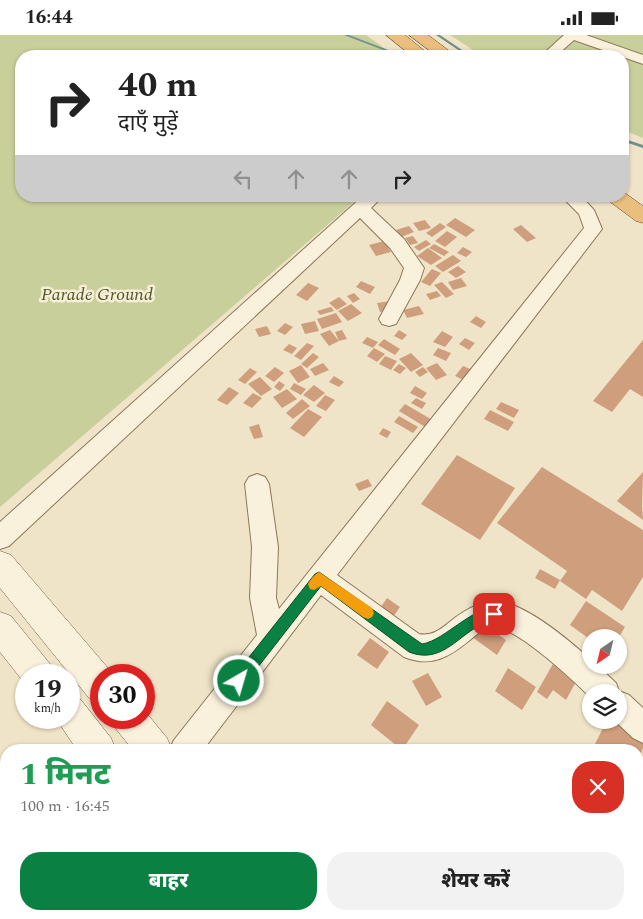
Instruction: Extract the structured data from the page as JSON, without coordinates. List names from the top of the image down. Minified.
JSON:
{"parks":["Parade Ground"],"north":"bottom left","page":{"status":"16:44","turn":["40 m","दाएँ मुड़ें"],"speed":"19 km/h","limit":"30","heading":["1 मिनट","100 m · 16:45"],"buttons":["बाहर","शेयर करें"]}}
